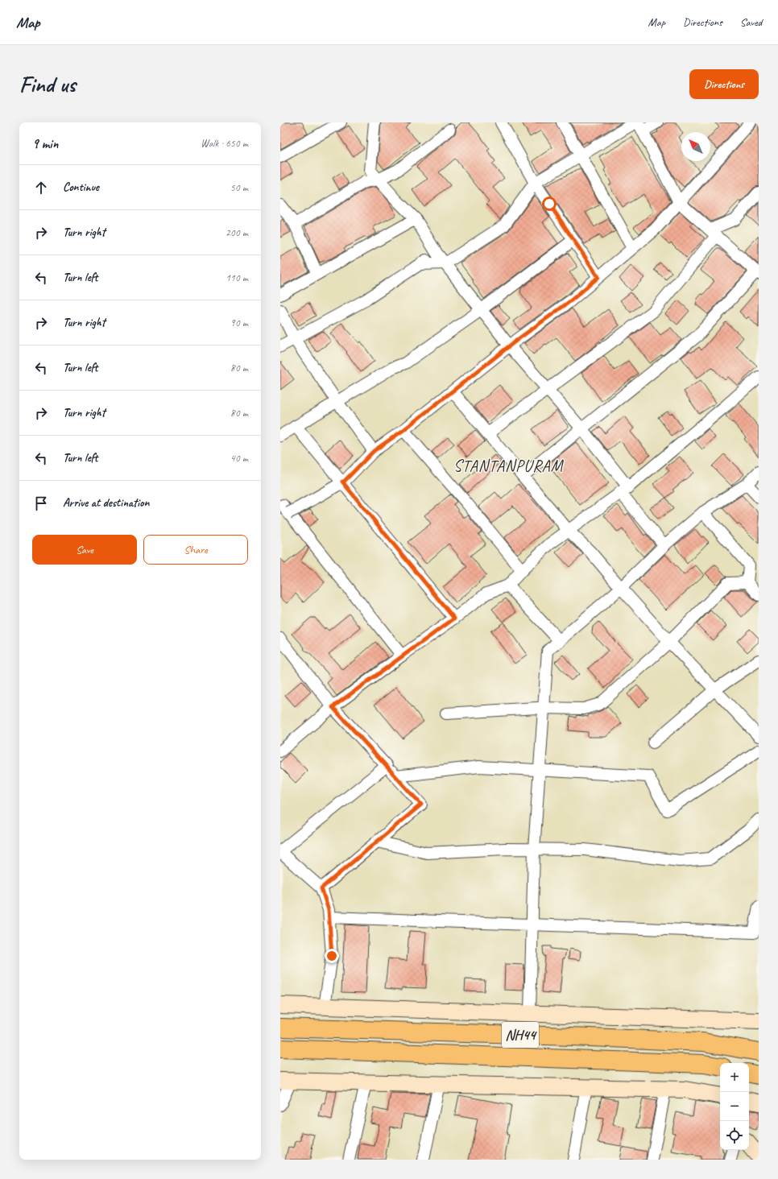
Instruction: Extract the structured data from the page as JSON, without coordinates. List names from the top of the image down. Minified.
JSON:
{"streets":{"highway":["NH44"]},"districts":["STANTANPURAM"],"north":"top left","page":{"header":"Map","nav":["Map","Directions","Saved"],"buttons":["Directions",["Save","Share"]],"title":"Find us","heading":["9 min","Walk · 650 m"],"list":[["Continue","50 m"],["Turn right","200 m"],["Turn left","110 m"],["Turn right","90 m"],["Turn left","80 m"],["Turn right","80 m"],["Turn left","40 m"],"Arrive at destination"],"map_buttons":["+","−"]}}
